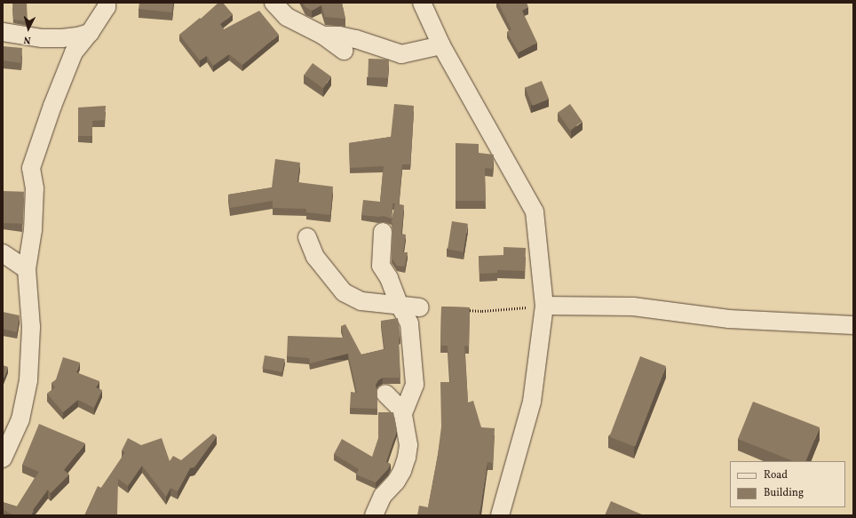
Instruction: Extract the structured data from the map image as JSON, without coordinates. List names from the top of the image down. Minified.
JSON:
{"legend":["Road","Building"],"north":"bottom"}
